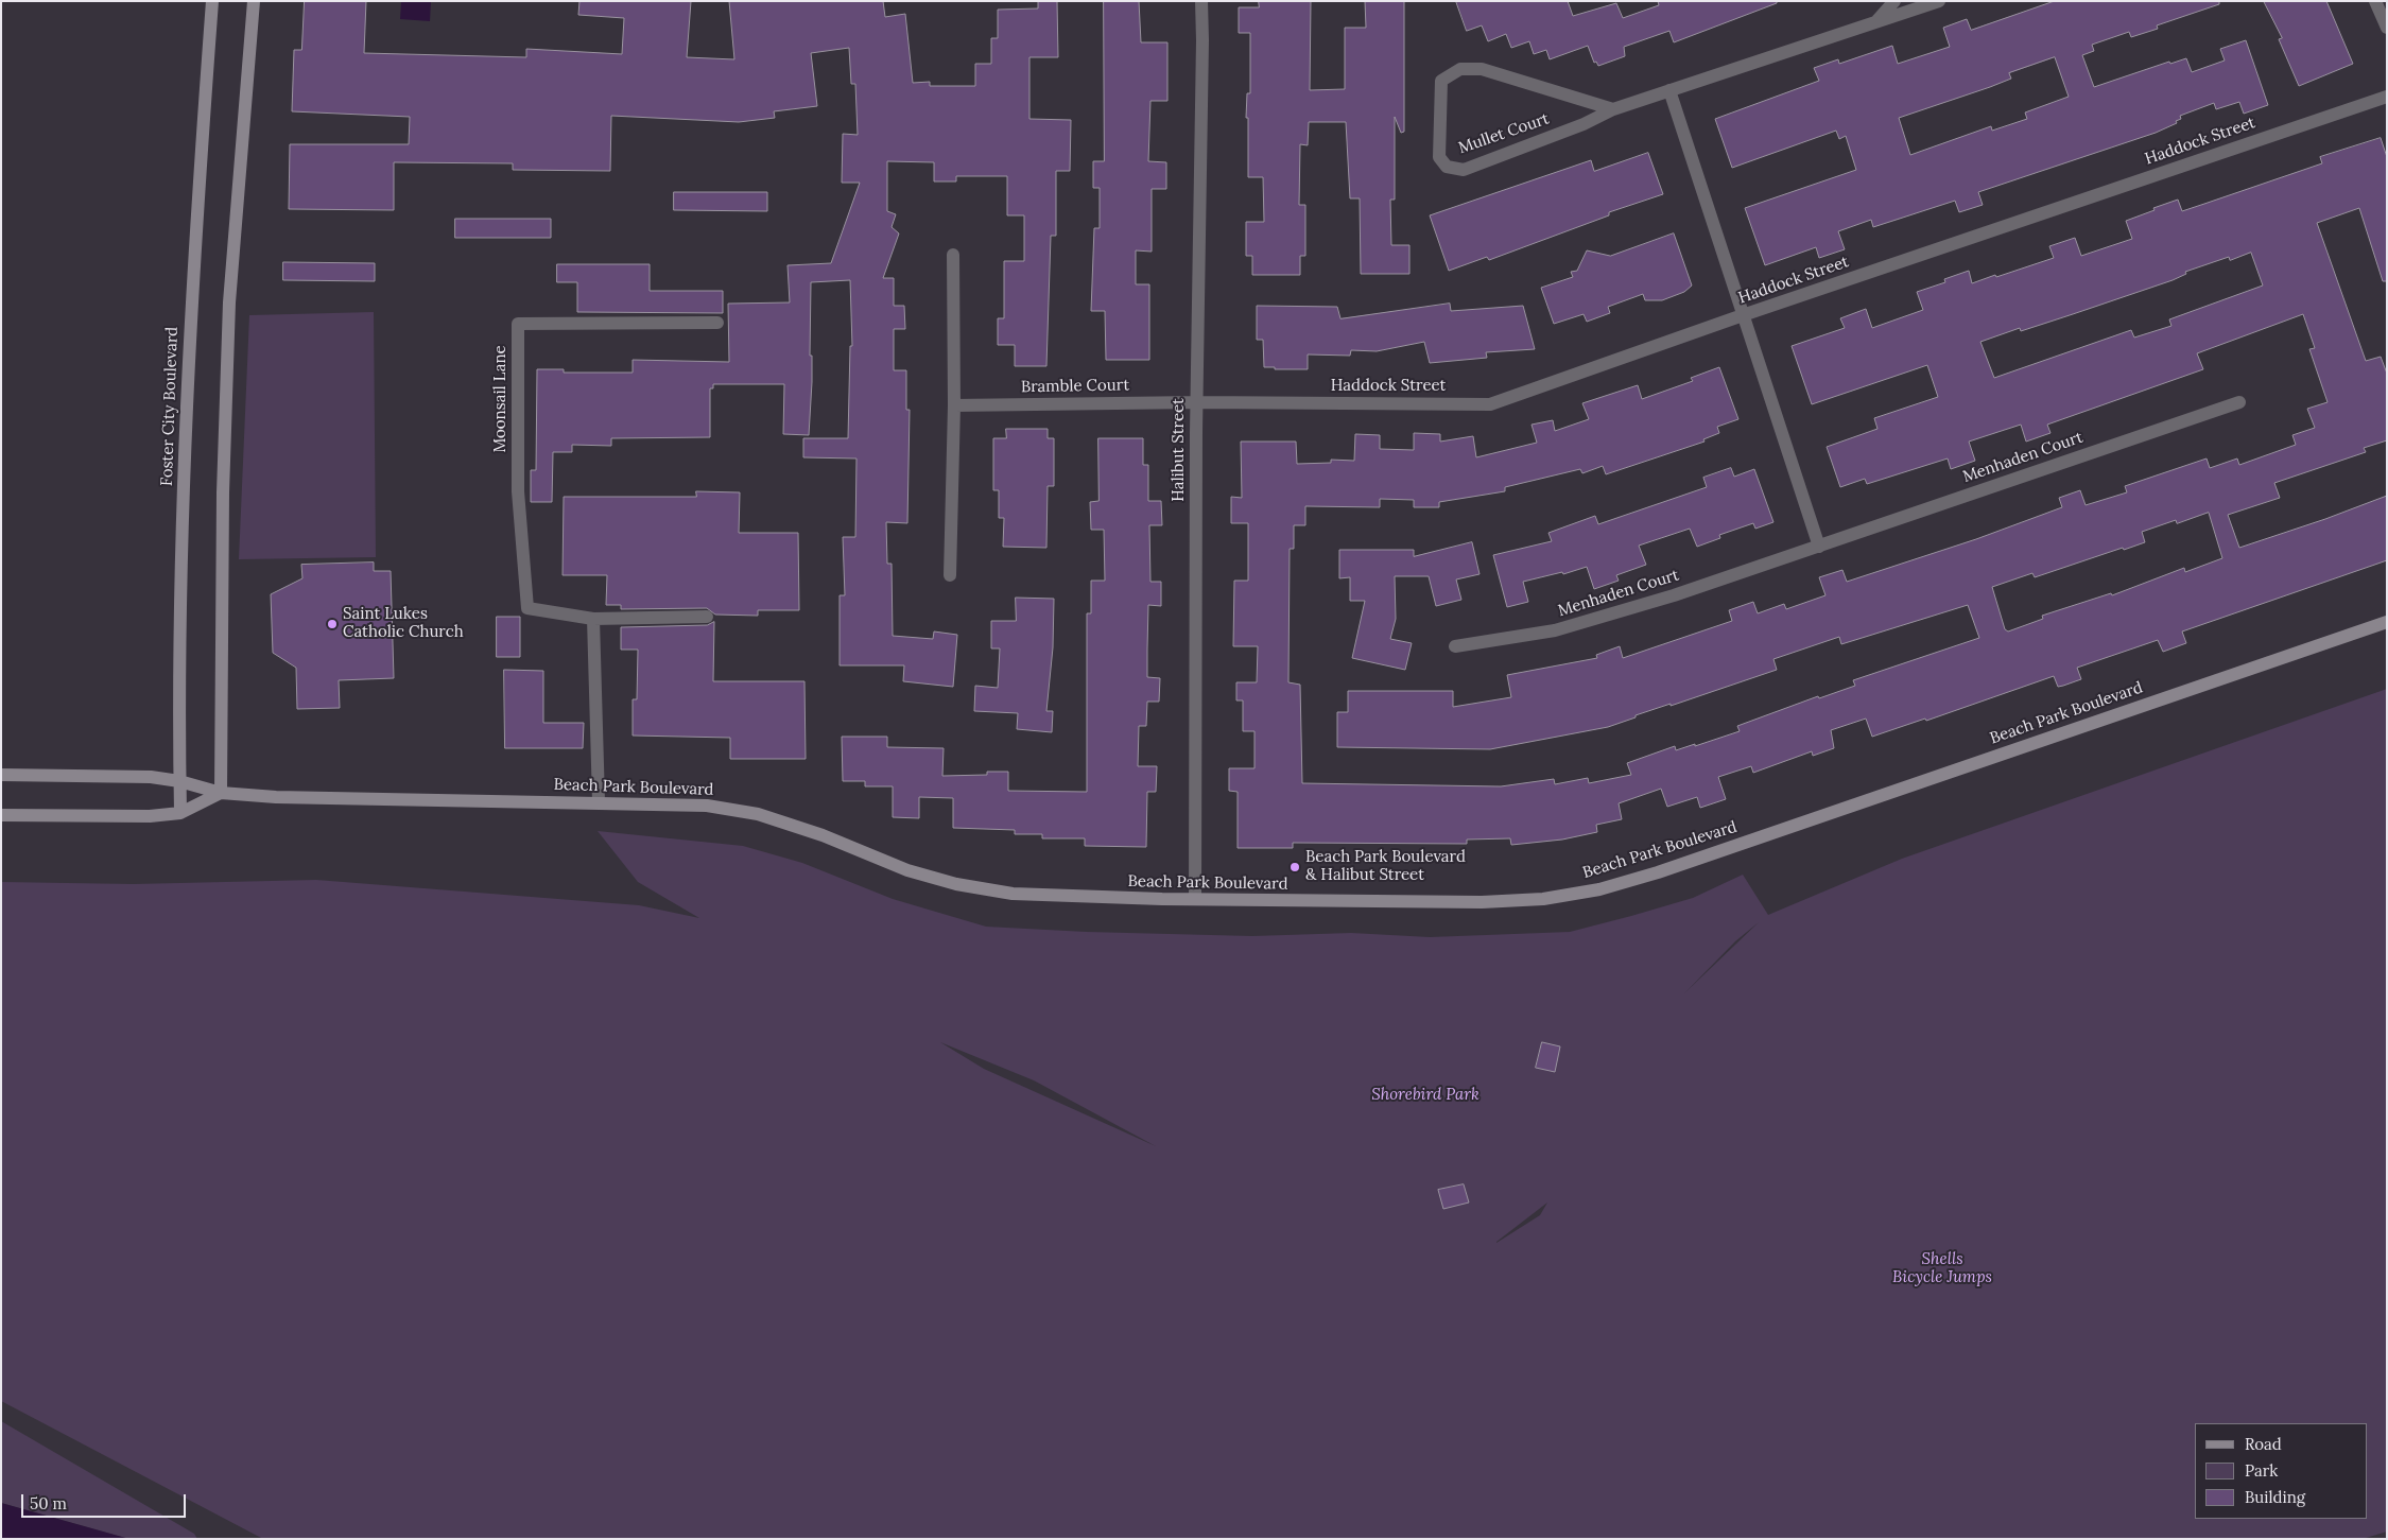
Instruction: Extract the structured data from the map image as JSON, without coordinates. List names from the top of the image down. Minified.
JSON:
{"streets":{"main road":["Foster City Boulevard","Beach Park Boulevard"],"street":["Mullet Court","Haddock Street","Bramble Court","Moonsail Lane","Halibut Street","Menhaden Court"]},"crossings":[["Haddock Street","Bramble Court"],["Haddock Street","Halibut Street"],["Bramble Court","Halibut Street"],["Foster City Boulevard","Beach Park Boulevard"],["Halibut Street","Beach Park Boulevard"]],"parks":["Shorebird Park","Shells Bicycle Jumps"],"places":["Saint Lukes Catholic Church","Beach Park Boulevard & Halibut Street"],"legend":["Road","Park","Building"],"scale_bar":"50 m"}
